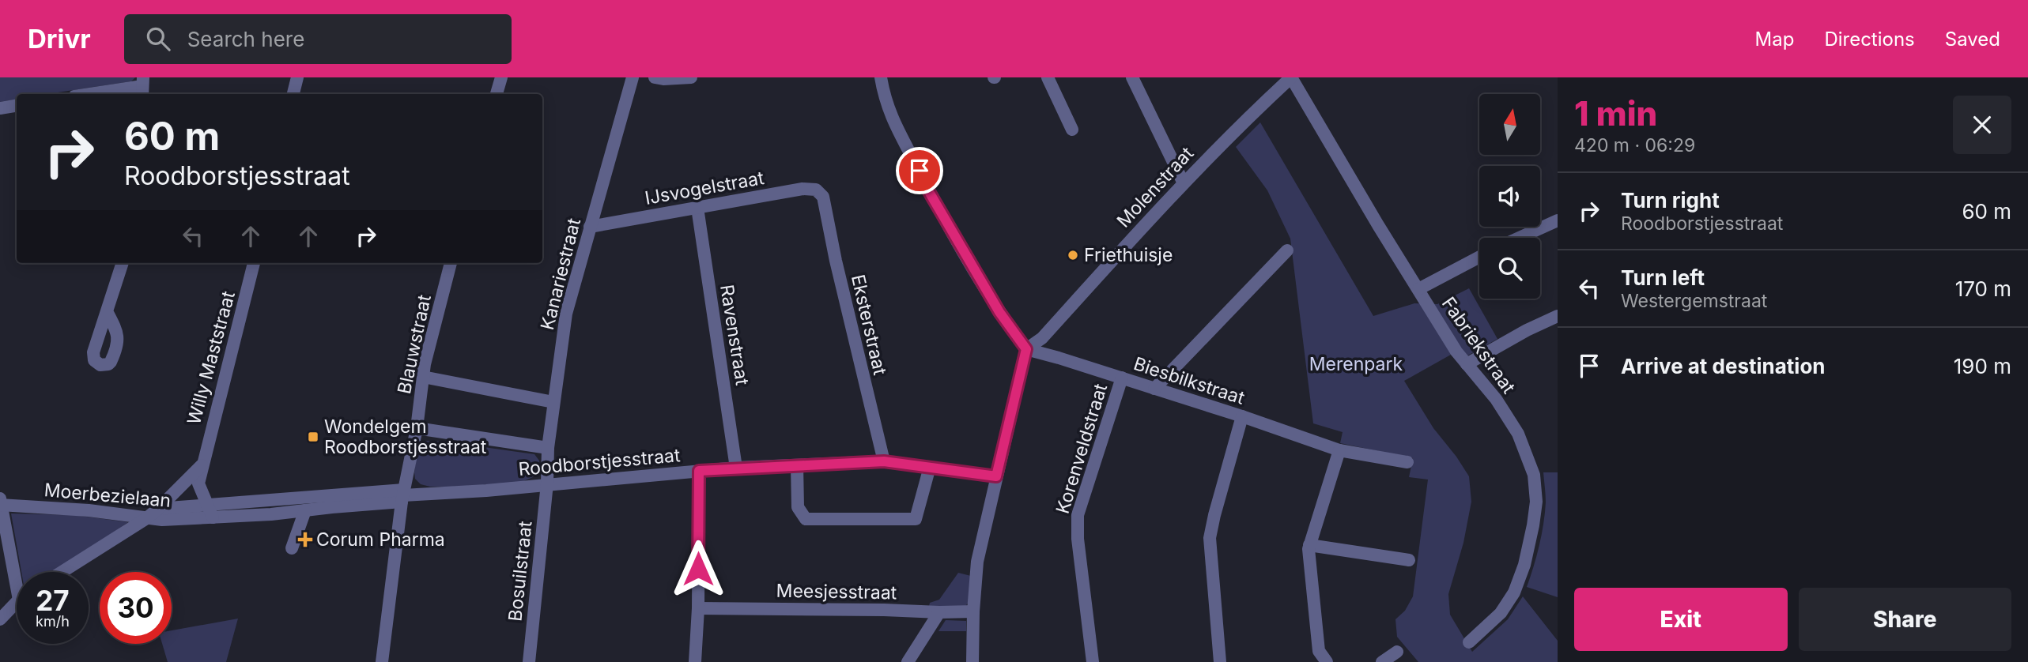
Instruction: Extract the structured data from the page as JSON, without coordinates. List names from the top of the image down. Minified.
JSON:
{"streets":{"street":["Molenstraat","IJsvogelstraat","Kanariestraat","Eksterstraat","Ravenstraat","Blauwstraat","Fabriekstraat","Willy Maststraat","Biesbilkstraat","Korenveldstraat","Roodborstjesstraat","Moerbezielaan","Bosuilstraat","Meesjesstraat"]},"crossings":[["Molenstraat","Fabriekstraat"],["Molenstraat","Biesbilkstraat"],["IJsvogelstraat","Kanariestraat"],["IJsvogelstraat","Eksterstraat"],["IJsvogelstraat","Ravenstraat"],["Kanariestraat","Roodborstjesstraat"],["Kanariestraat","Bosuilstraat"],["Eksterstraat","Roodborstjesstraat"],["Ravenstraat","Roodborstjesstraat"],["Blauwstraat","Roodborstjesstraat"],["Willy Maststraat","Roodborstjesstraat"],["Willy Maststraat","Moerbezielaan"],["Biesbilkstraat","Korenveldstraat"],["Roodborstjesstraat","Moerbezielaan"],["Roodborstjesstraat","Bosuilstraat"]],"parks":["Merenpark"],"places":{"other":["Friethuisje"],"transit":["Wondelgem Roodborstjesstraat"],"health":["Corum Pharma"]},"north":"top","page":{"header":"Drivr","search":"Search here","nav":["Map","Directions","Saved"],"heading":["1 min","420 m · 06:29"],"turn":["60 m","Roodborstjesstraat"],"list":[{"name":"Turn right","note":"Roodborstjesstraat","value":"60 m"},{"name":"Turn left","note":"Westergemstraat","value":"170 m"},{"name":"Arrive at destination","value":"190 m"}],"speed":"27 km/h","limit":"30","buttons":["Exit","Share"]}}
